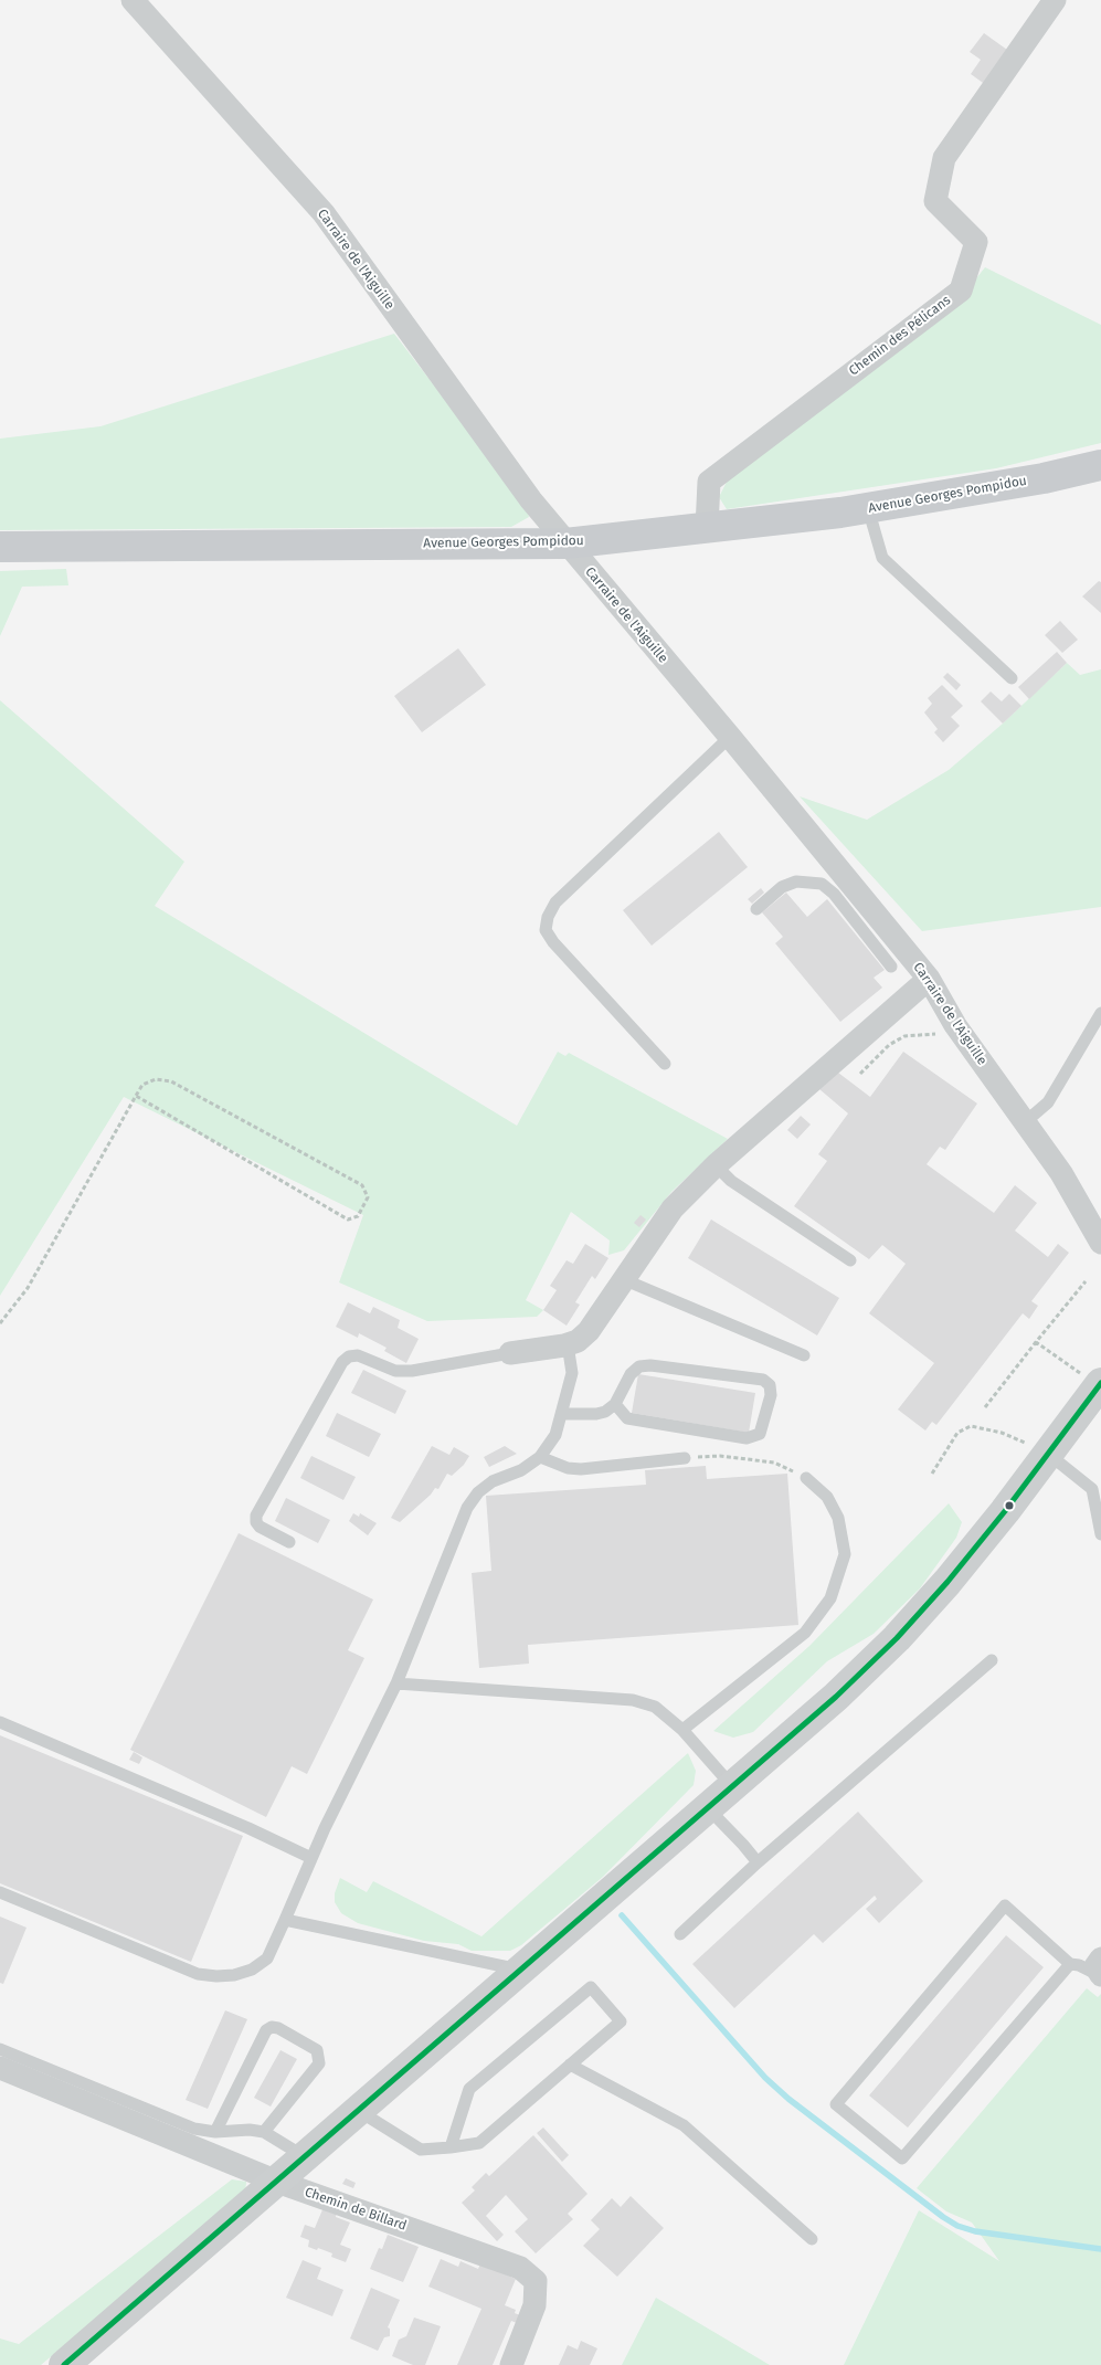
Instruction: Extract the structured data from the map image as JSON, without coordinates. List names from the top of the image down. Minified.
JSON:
{"streets":{"main road":["Avenue Georges Pompidou"],"street":["Carraire de l'Aiguille","Chemin des Pélicans","Chemin de Billard"]},"crossings":[["Carraire de l'Aiguille","Avenue Georges Pompidou"],["Chemin des Pélicans","Avenue Georges Pompidou"]]}
